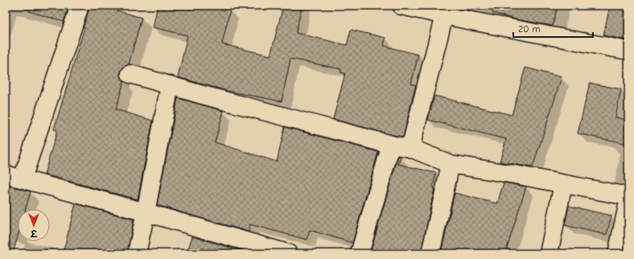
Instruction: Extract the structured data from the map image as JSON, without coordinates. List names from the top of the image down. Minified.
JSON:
{"scale_bar":"20 m","north":"bottom"}
